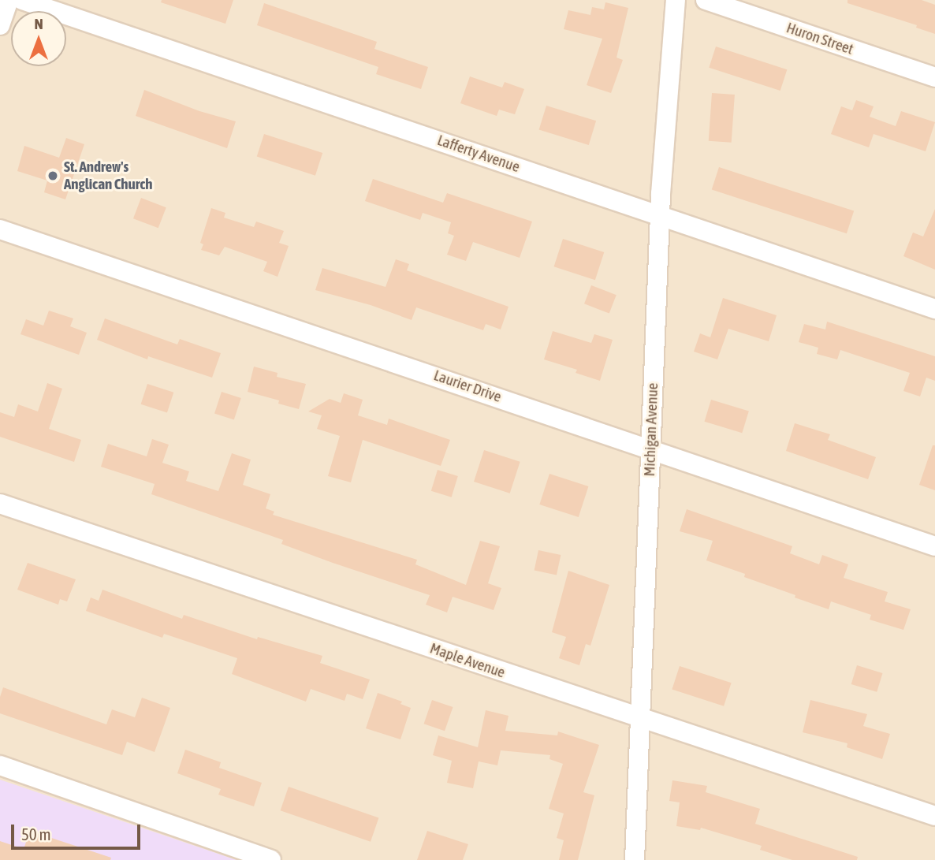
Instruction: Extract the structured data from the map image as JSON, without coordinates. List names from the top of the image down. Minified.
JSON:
{"streets":{"street":["Huron Street","Lafferty Avenue","Laurier Drive","Michigan Avenue","Maple Avenue"]},"crossings":[["Lafferty Avenue","Michigan Avenue"],["Laurier Drive","Michigan Avenue"],["Michigan Avenue","Maple Avenue"]],"places":["St. Andrew's Anglican Church"],"scale_bar":"50 m","north":"top"}
